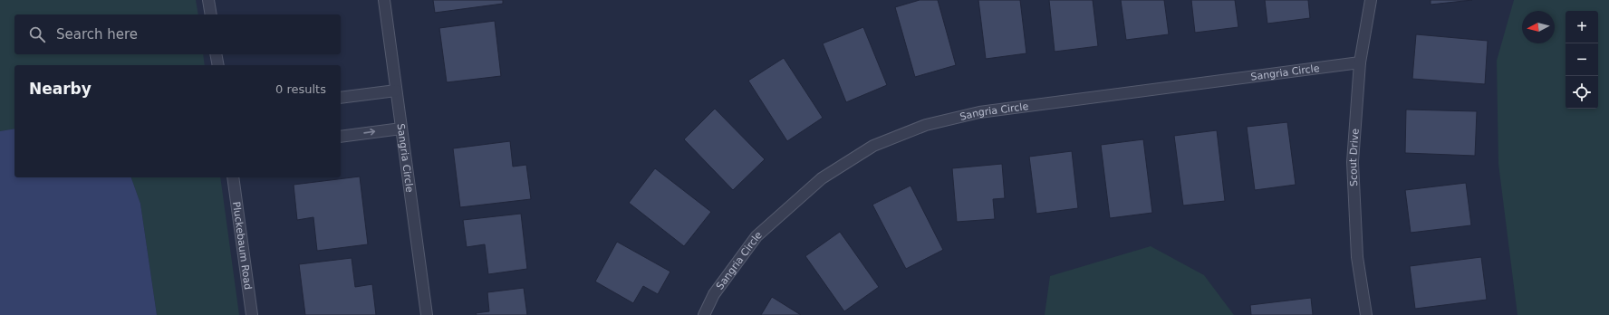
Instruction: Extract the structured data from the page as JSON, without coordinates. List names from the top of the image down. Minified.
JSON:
{"streets":{"street":["Sangria Circle","Scout Drive","Pluckebaum Road"]},"crossings":[["Sangria Circle","Scout Drive"]],"north":"left","page":{"map_buttons":["+","−"],"search":"Search here","heading":["Nearby","0 results"]}}
